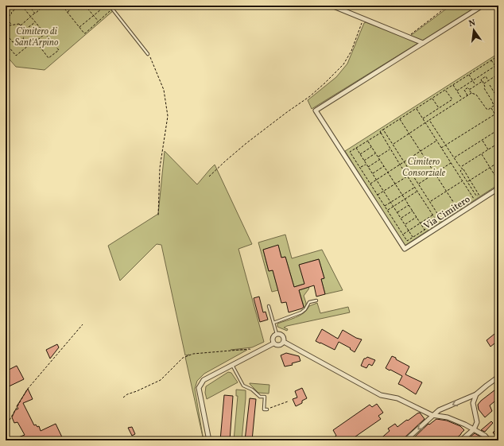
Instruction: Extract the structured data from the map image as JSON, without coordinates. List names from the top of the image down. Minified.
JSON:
{"streets":{"street":["Via Cimitero"]},"parks":["Cimitero di Sant'Arpino","Cimitero Consorziale"],"north":"top"}
